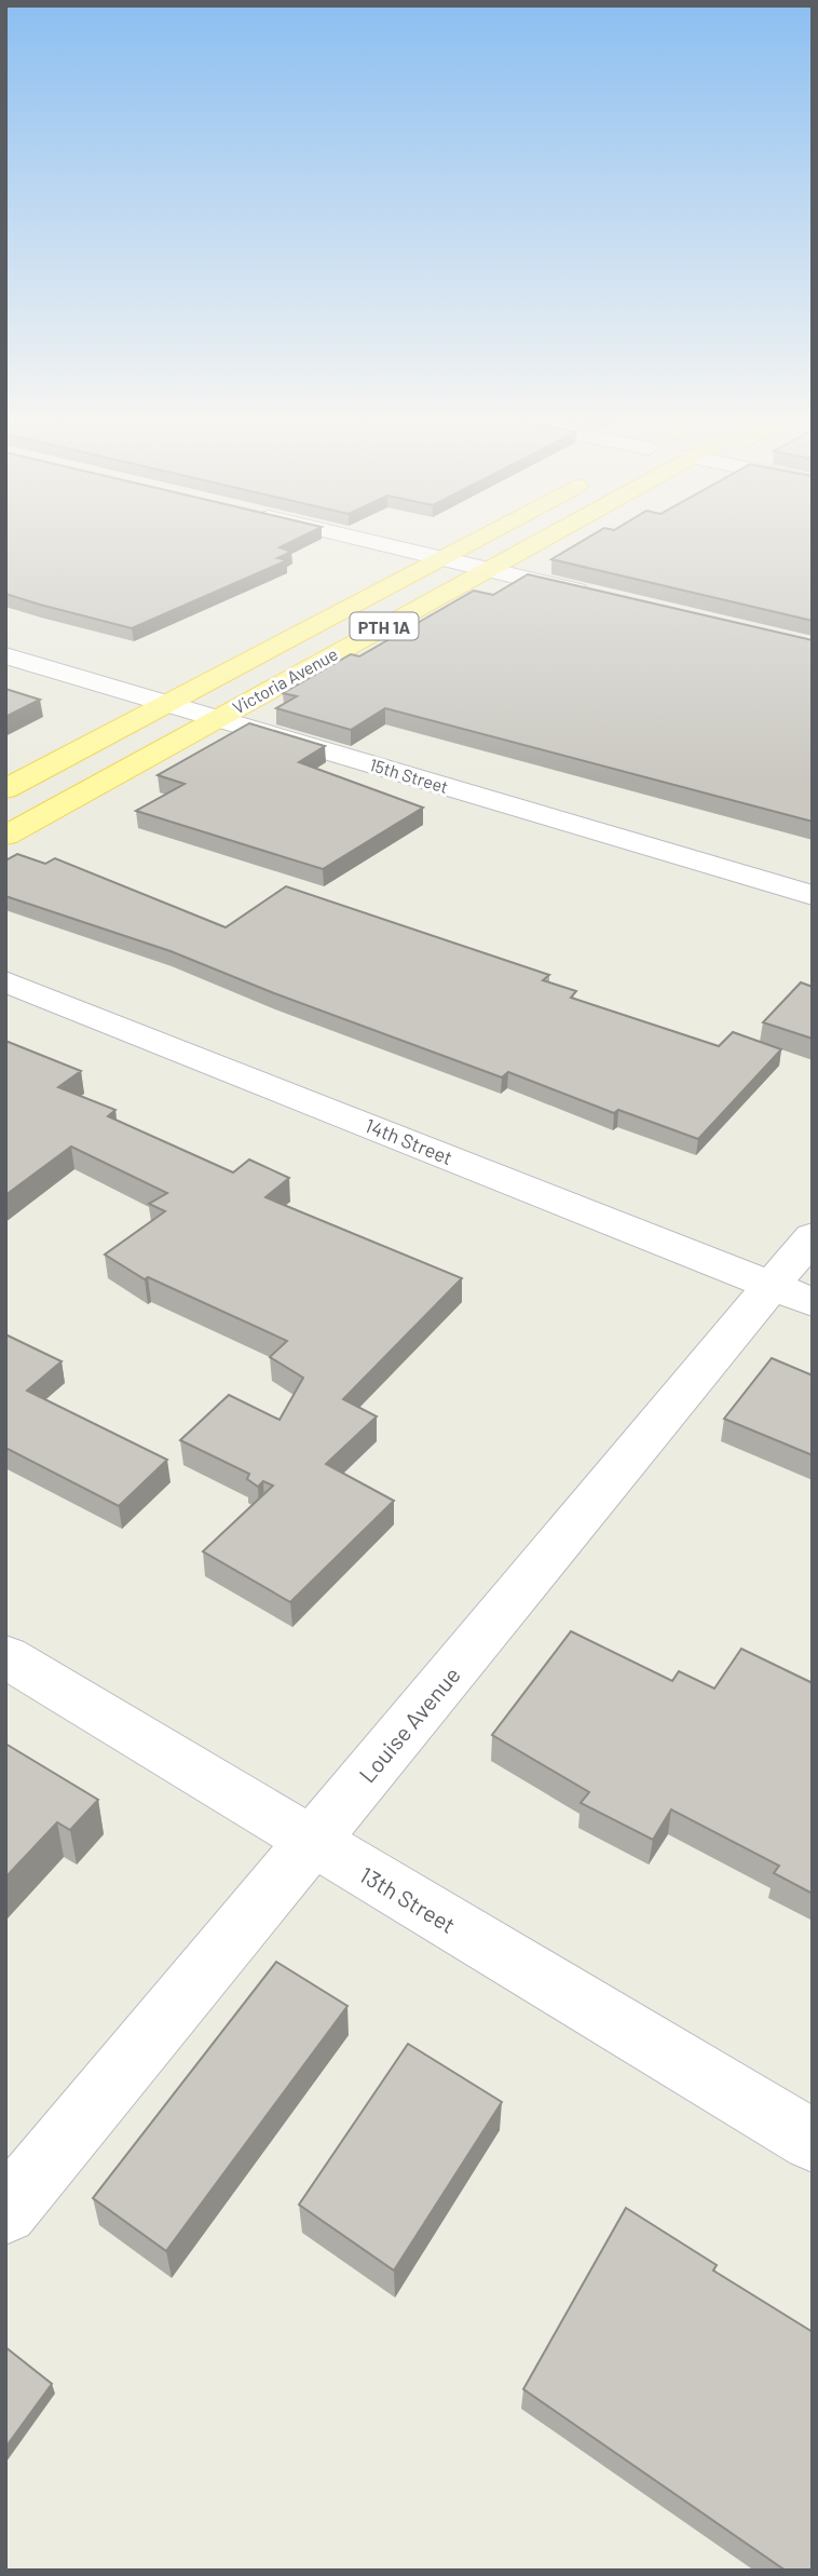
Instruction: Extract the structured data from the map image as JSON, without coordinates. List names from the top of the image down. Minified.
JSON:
{"streets":{"main road":["PTH 1A","Victoria Avenue"],"street":["15th Street","14th Street","Louise Avenue","13th Street"]},"crossings":[["Victoria Avenue","15th Street"],["14th Street","Louise Avenue"],["Louise Avenue","13th Street"]]}
